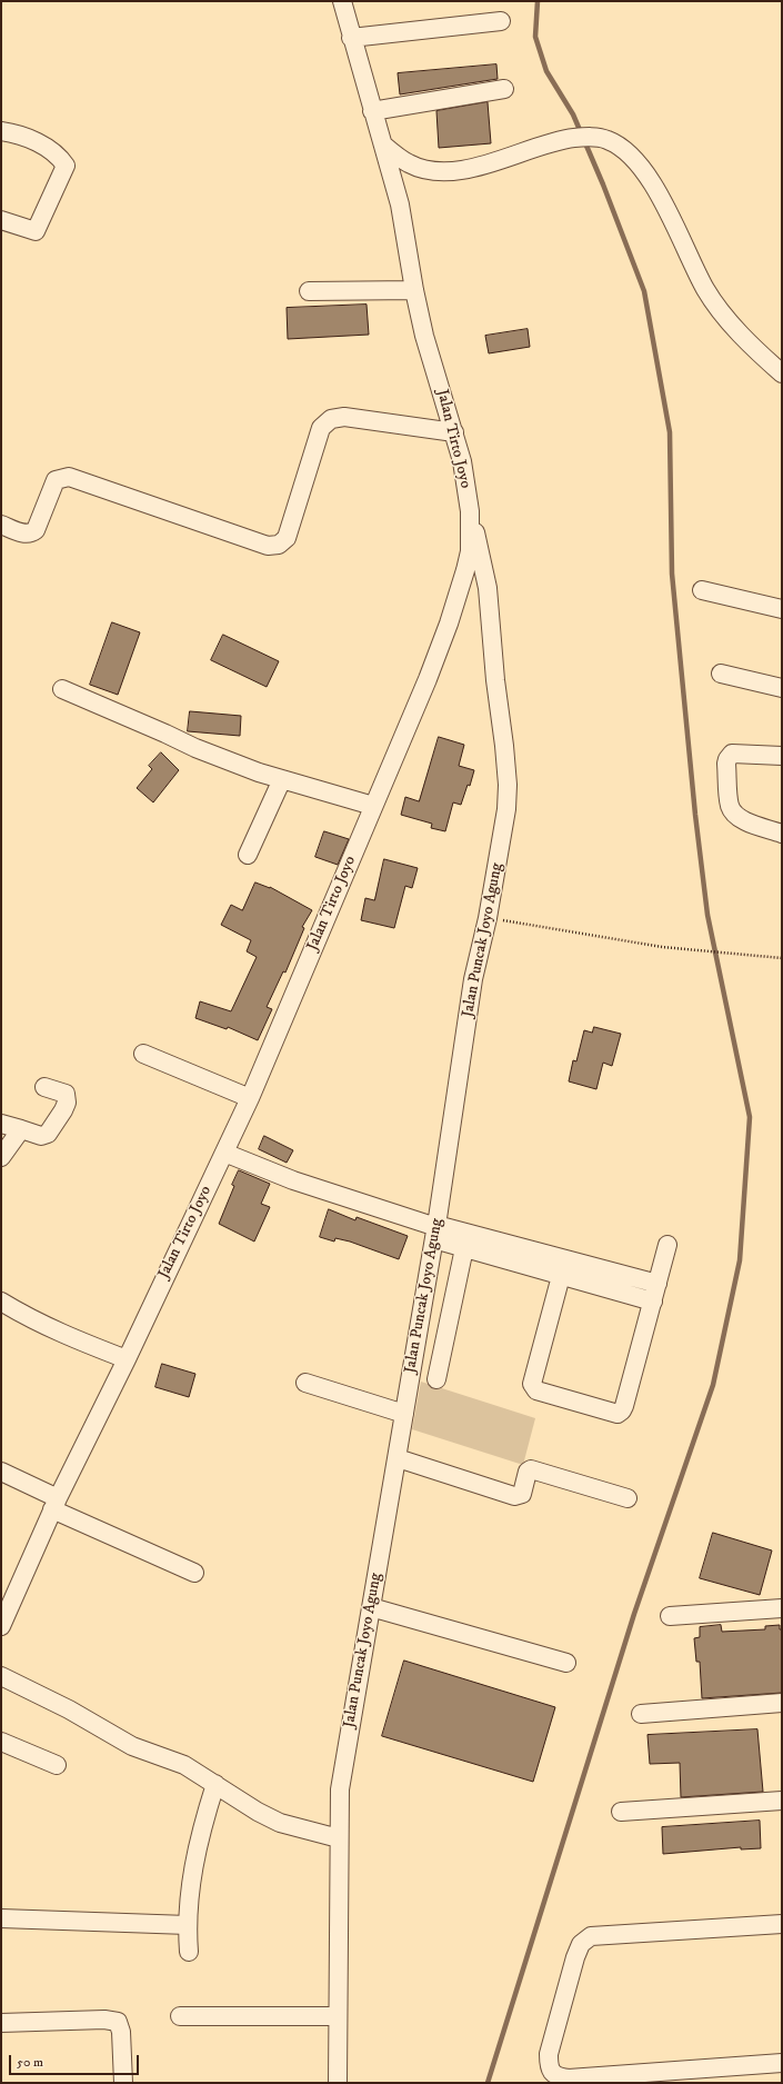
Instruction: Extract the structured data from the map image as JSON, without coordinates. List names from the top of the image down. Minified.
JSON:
{"streets":{"street":["Jalan Tirto Joyo","Jalan Puncak Joyo Agung"]},"crossings":[["Jalan Tirto Joyo","Jalan Puncak Joyo Agung"]],"scale_bar":"50 m"}
